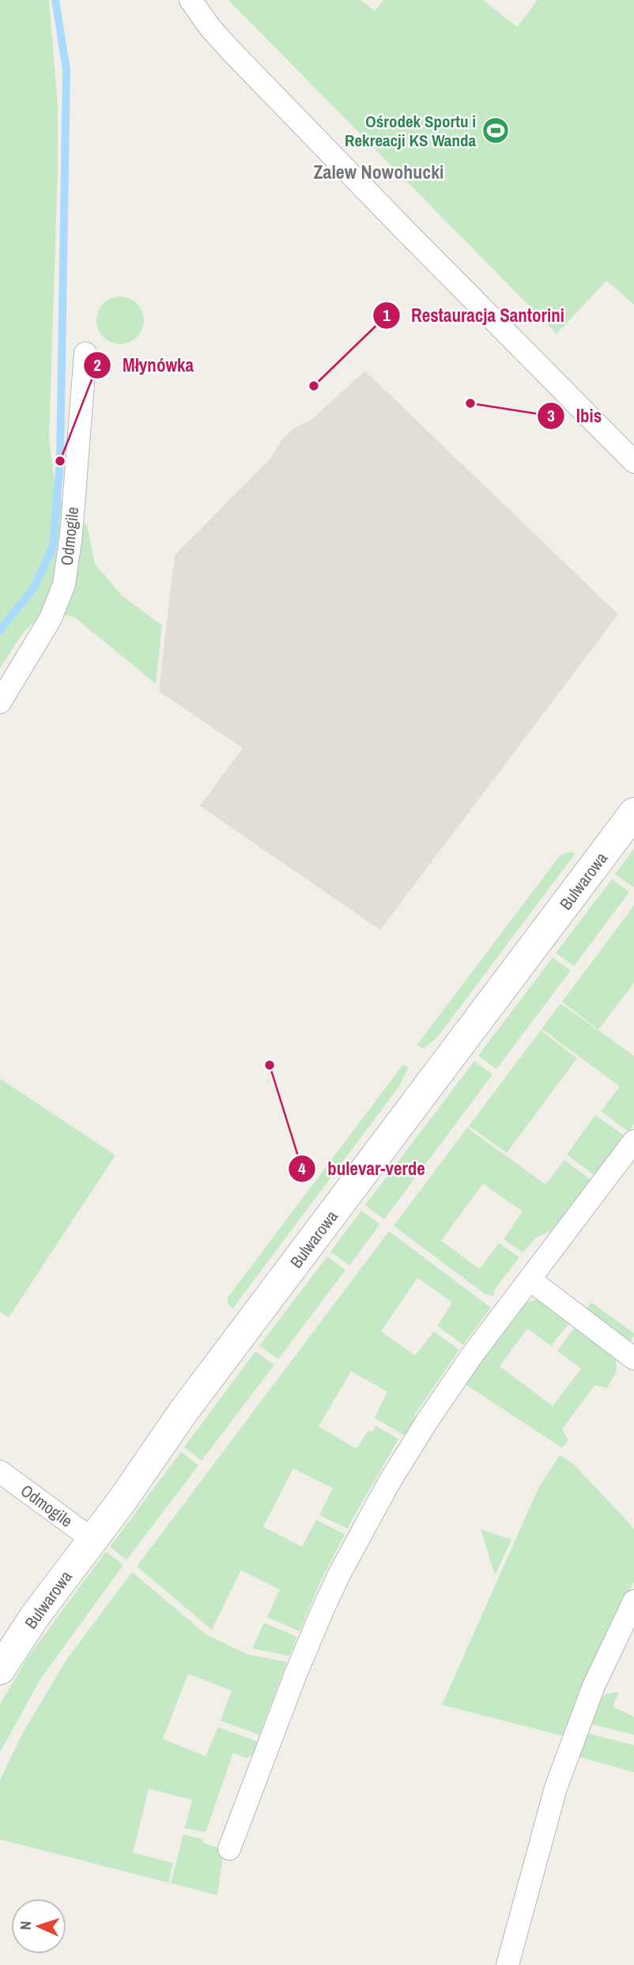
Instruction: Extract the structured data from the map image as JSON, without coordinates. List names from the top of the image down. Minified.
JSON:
{"streets":{"street":["Odmogile","Bulwarowa"]},"crossings":[["Odmogile","Bulwarowa"]],"districts":["Zalew Nowohucki"],"places":{"sports":["Ośrodek Sportu i Rekreacji KS Wanda"],"other":["Restauracja Santorini","Ibis","Młynówka","bulevar-verde"]},"north":"left"}
